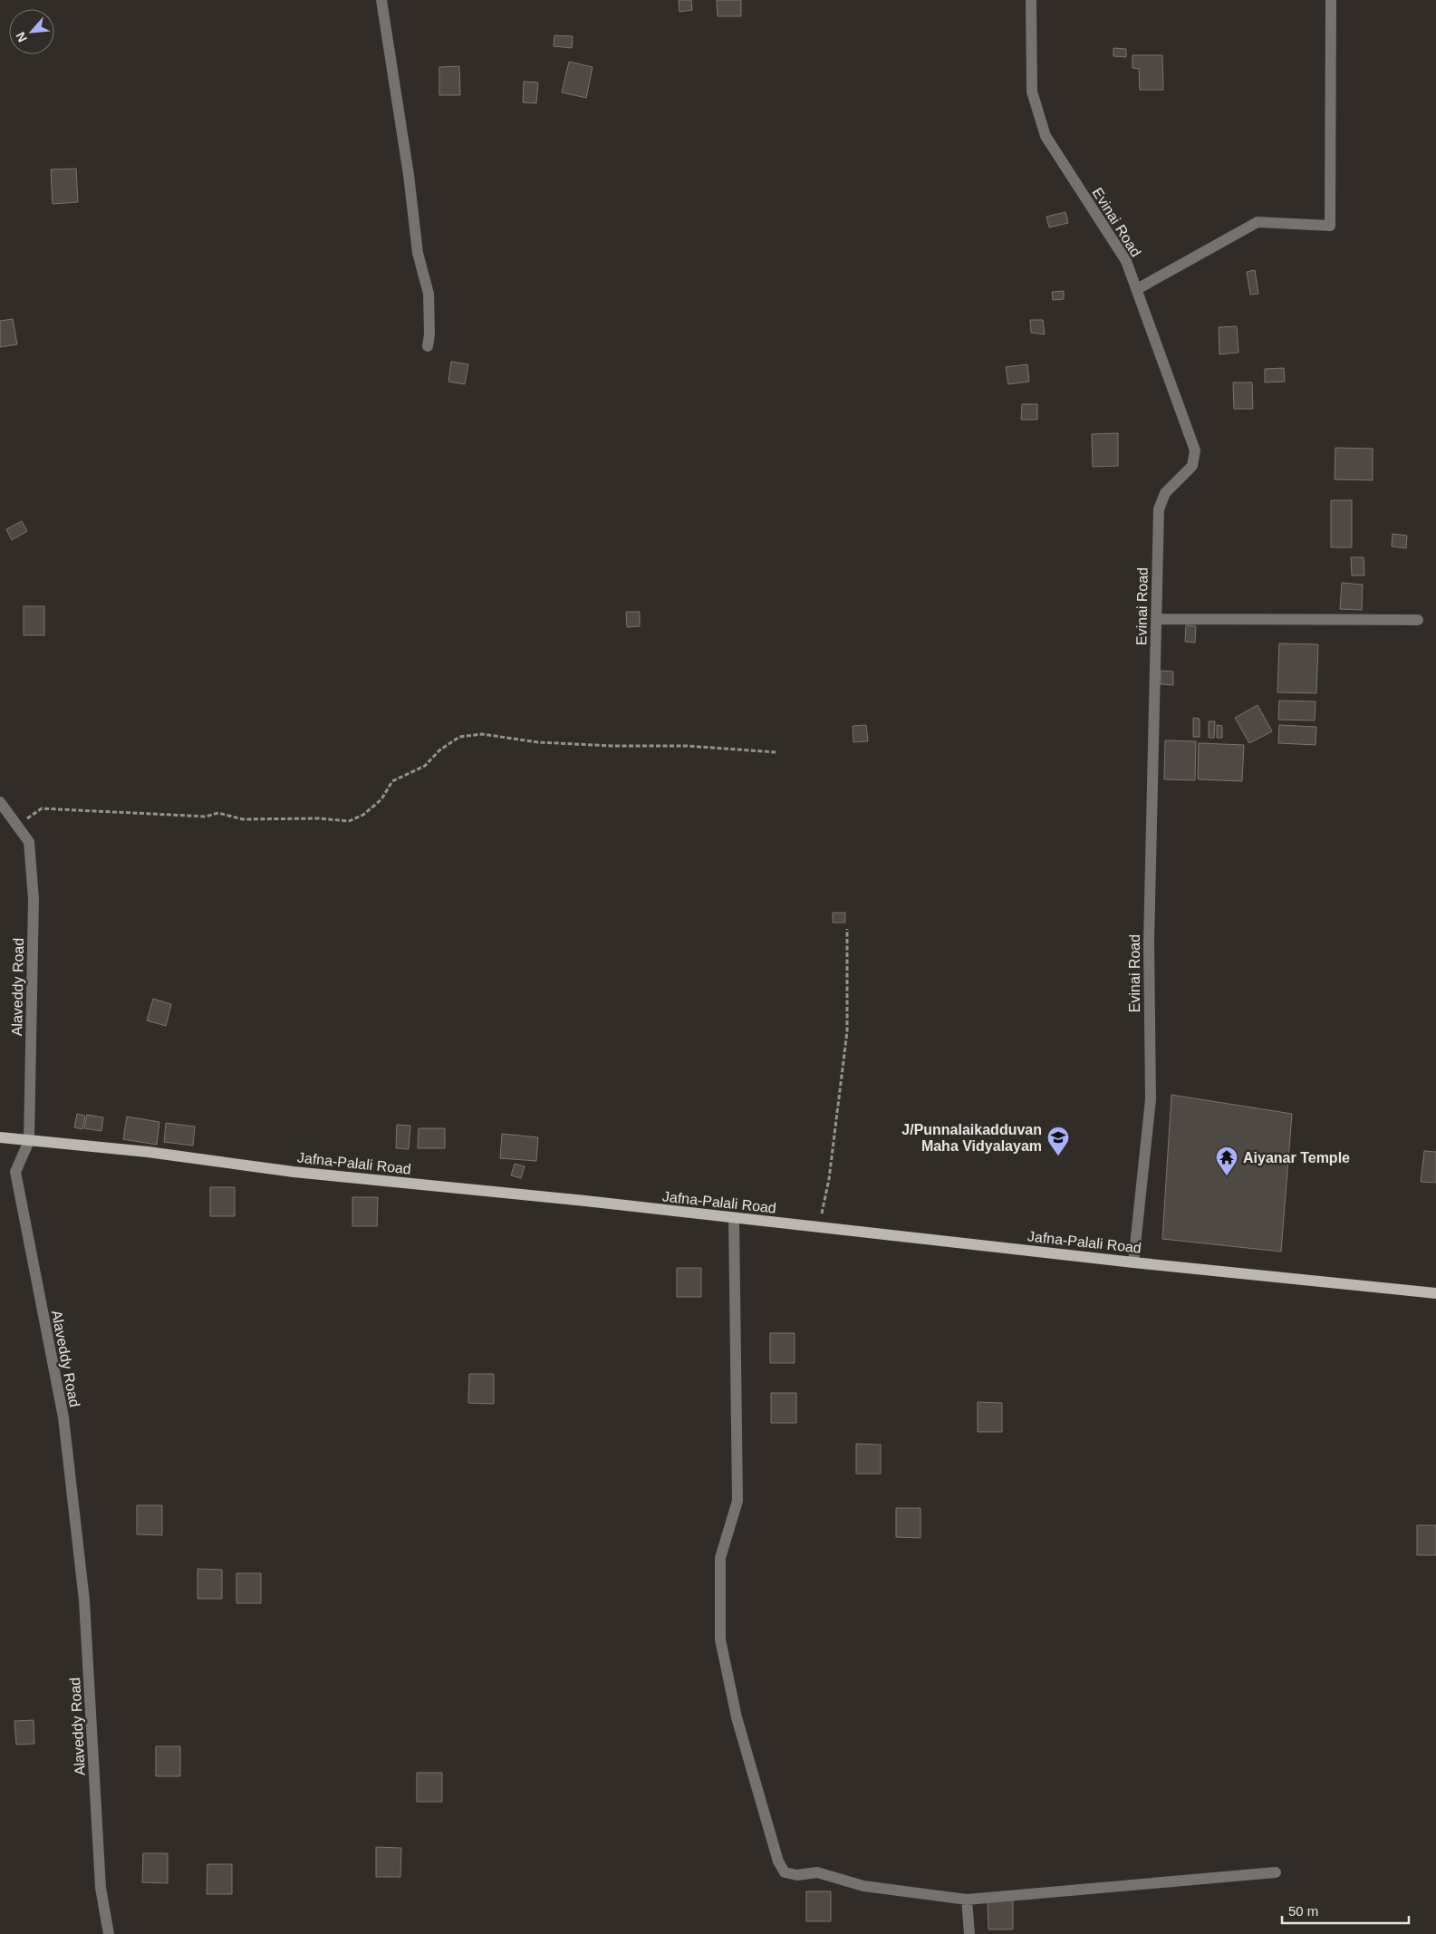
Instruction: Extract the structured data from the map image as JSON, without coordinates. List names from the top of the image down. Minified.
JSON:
{"streets":{"main road":["Jafna-Palali Road"],"street":["Evinai Road","Alaveddy Road"]},"crossings":[["Evinai Road","Jafna-Palali Road"],["Alaveddy Road","Jafna-Palali Road"]],"places":{"school or university":["J/Punnalaikadduvan Maha Vidyalayam"],"temple":["Aiyanar Temple"]},"scale_bar":"50 m","north":"bottom left"}
